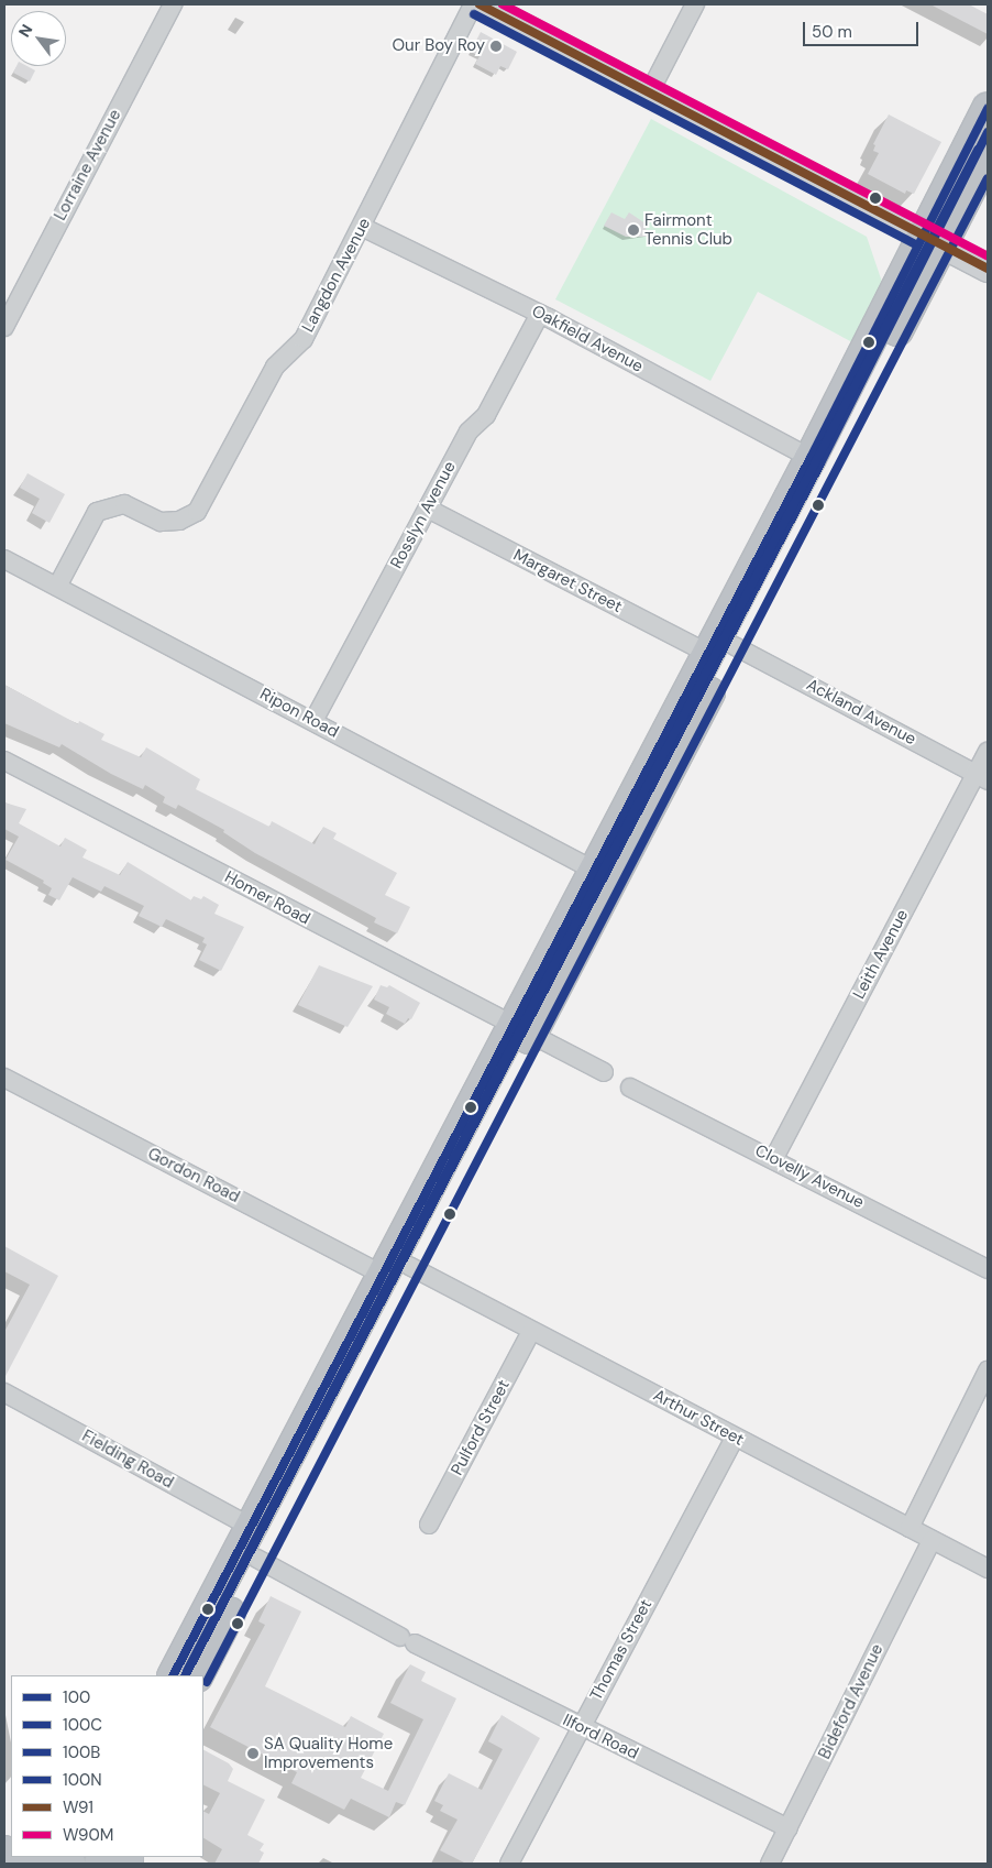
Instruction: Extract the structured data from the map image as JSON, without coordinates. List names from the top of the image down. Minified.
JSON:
{"streets":{"street":["Lorraine Avenue","Langdon Avenue","Oakfield Avenue","Rosslyn Avenue","Margaret Street","Ackland Avenue","Ripon Road","Homer Road","Leith Avenue","Gordon Road","Clovelly Avenue","Arthur Street","Pulford Street","Fielding Road","Thomas Street","Bideford Avenue","Ilford Road"]},"crossings":[["Langdon Avenue","Oakfield Avenue"],["Langdon Avenue","Ripon Road"],["Oakfield Avenue","Rosslyn Avenue"],["Rosslyn Avenue","Margaret Street"],["Rosslyn Avenue","Ripon Road"],["Margaret Street","Ackland Avenue"],["Ackland Avenue","Leith Avenue"],["Leith Avenue","Clovelly Avenue"],["Gordon Road","Arthur Street"],["Arthur Street","Pulford Street"],["Arthur Street","Thomas Street"],["Arthur Street","Bideford Avenue"],["Thomas Street","Ilford Road"],["Bideford Avenue","Ilford Road"]],"places":["Our Boy Roy","Fairmont Tennis Club","SA Quality Home Improvements"],"lines":["transit line W91","transit line W90M","transit line 100C","transit line 100","transit line 100N","transit line 100B"],"legend":["100","100C","100B","100N","W91","W90M"],"scale_bar":"50 m","north":"top left"}
